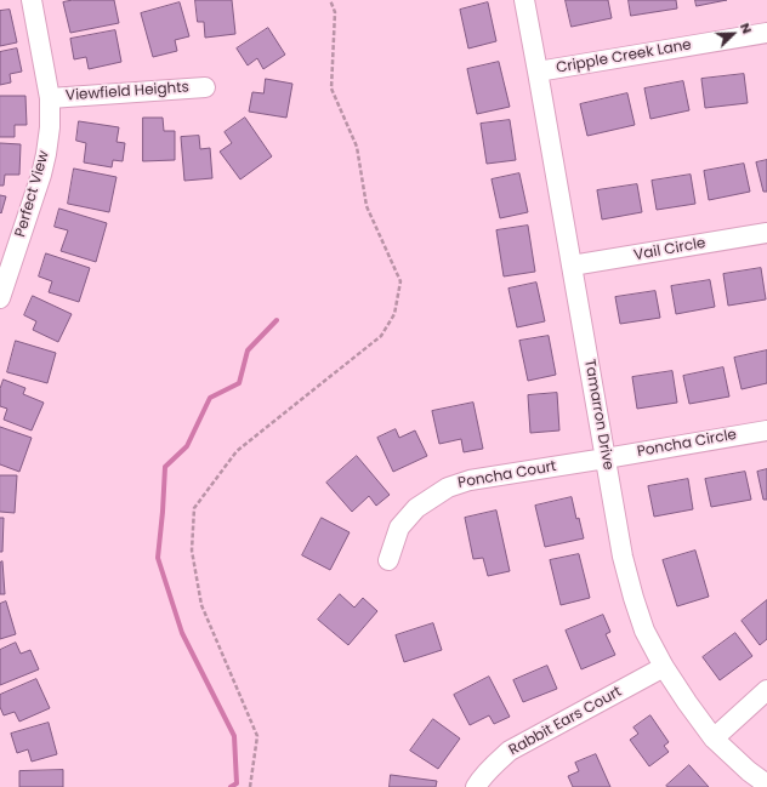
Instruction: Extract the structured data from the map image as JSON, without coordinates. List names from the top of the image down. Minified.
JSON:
{"streets":{"street":["Cripple Creek Lane","Viewfield Heights","Perfect View","Vail Circle","Tamarron Drive","Poncha Circle","Poncha Court","Rabbit Ears Court"]},"crossings":[["Cripple Creek Lane","Tamarron Drive"],["Viewfield Heights","Perfect View"],["Vail Circle","Tamarron Drive"],["Tamarron Drive","Poncha Circle"],["Tamarron Drive","Poncha Court"],["Tamarron Drive","Rabbit Ears Court"],["Poncha Circle","Poncha Court"]],"north":"top right"}
